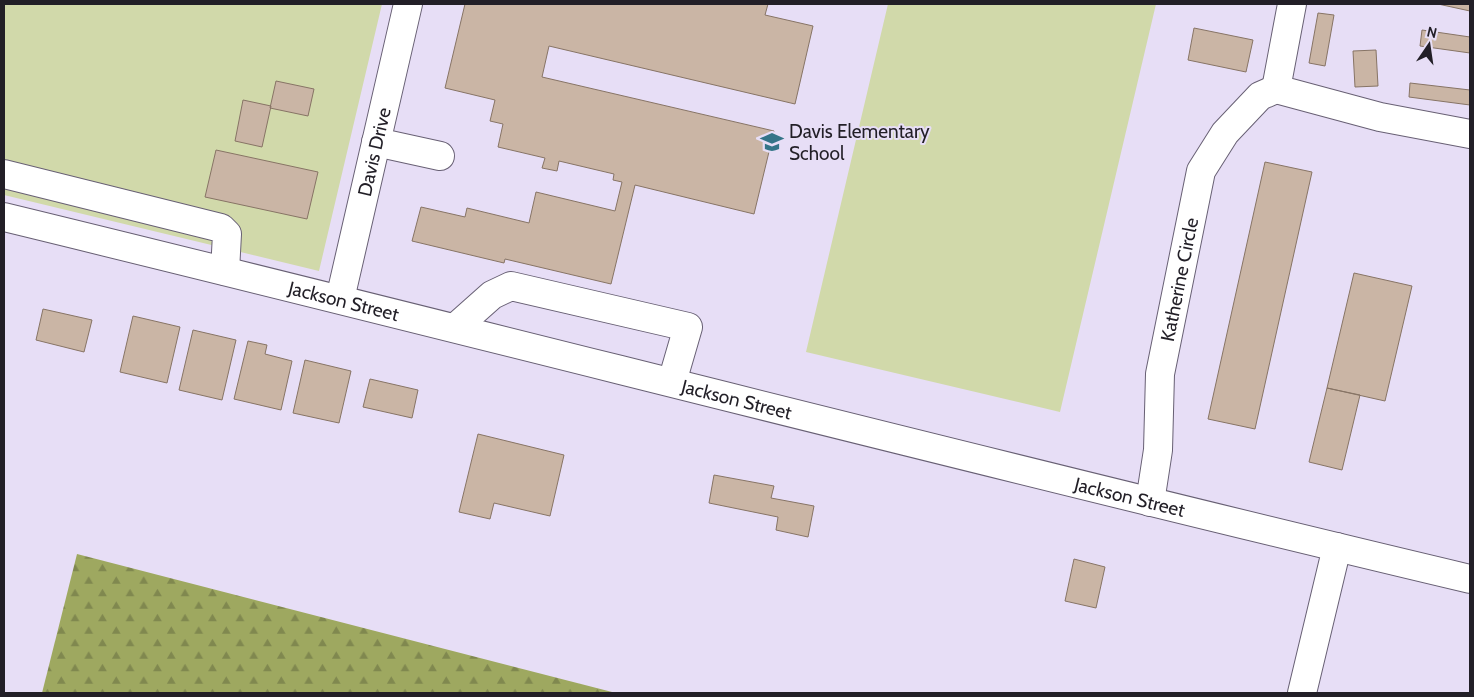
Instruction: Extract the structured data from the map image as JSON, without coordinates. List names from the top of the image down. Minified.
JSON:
{"streets":{"street":["Davis Drive","Katherine Circle","Jackson Street"]},"crossings":[["Davis Drive","Jackson Street"],["Katherine Circle","Jackson Street"]],"places":{"school or university":["Davis Elementary School"]},"north":"top"}
